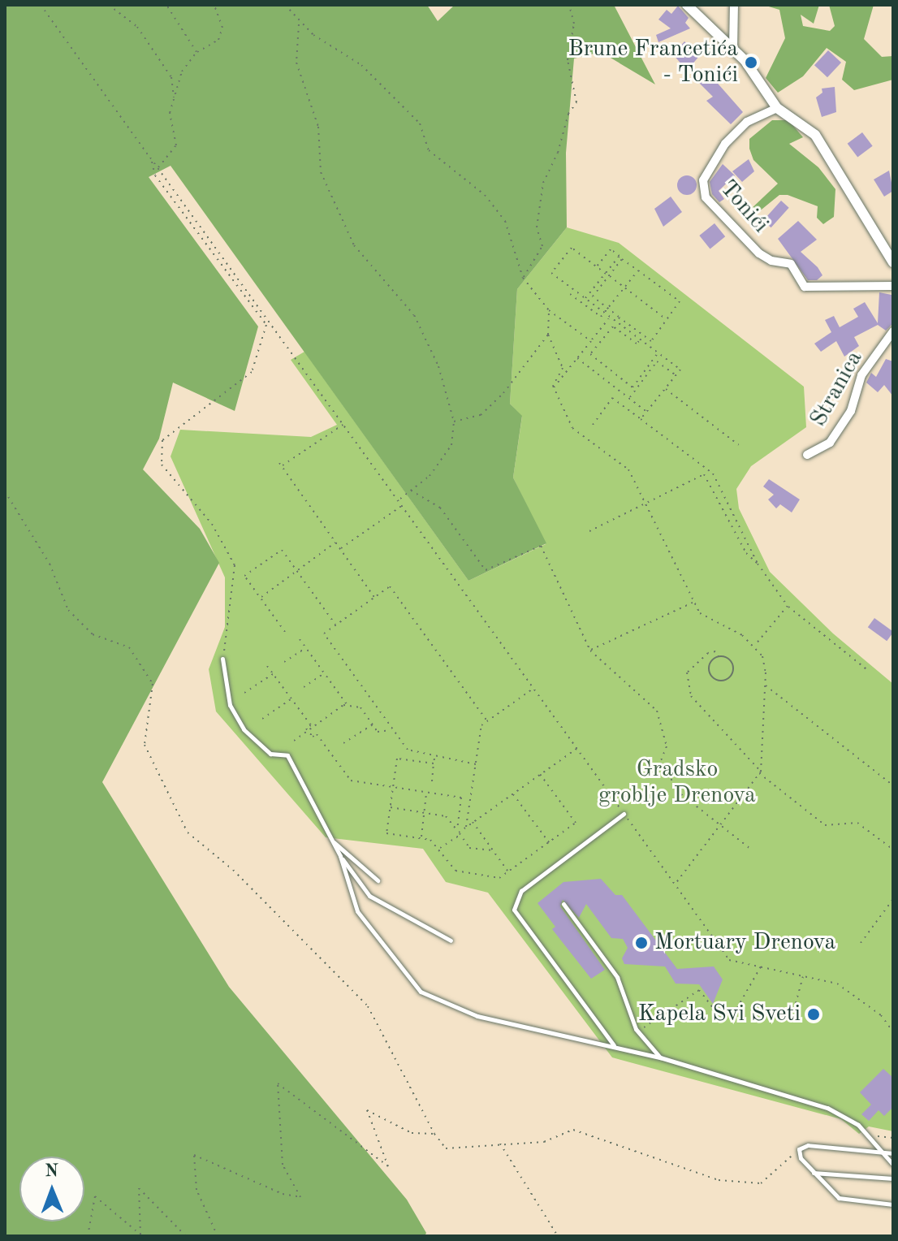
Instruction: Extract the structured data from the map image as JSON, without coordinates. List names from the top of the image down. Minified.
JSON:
{"streets":{"street":["Tonići","Stranica"]},"parks":["Gradsko groblje Drenova"],"places":["Brune Francetića - Tonići","Mortuary Drenova","Kapela Svi Sveti"],"north":"top"}
